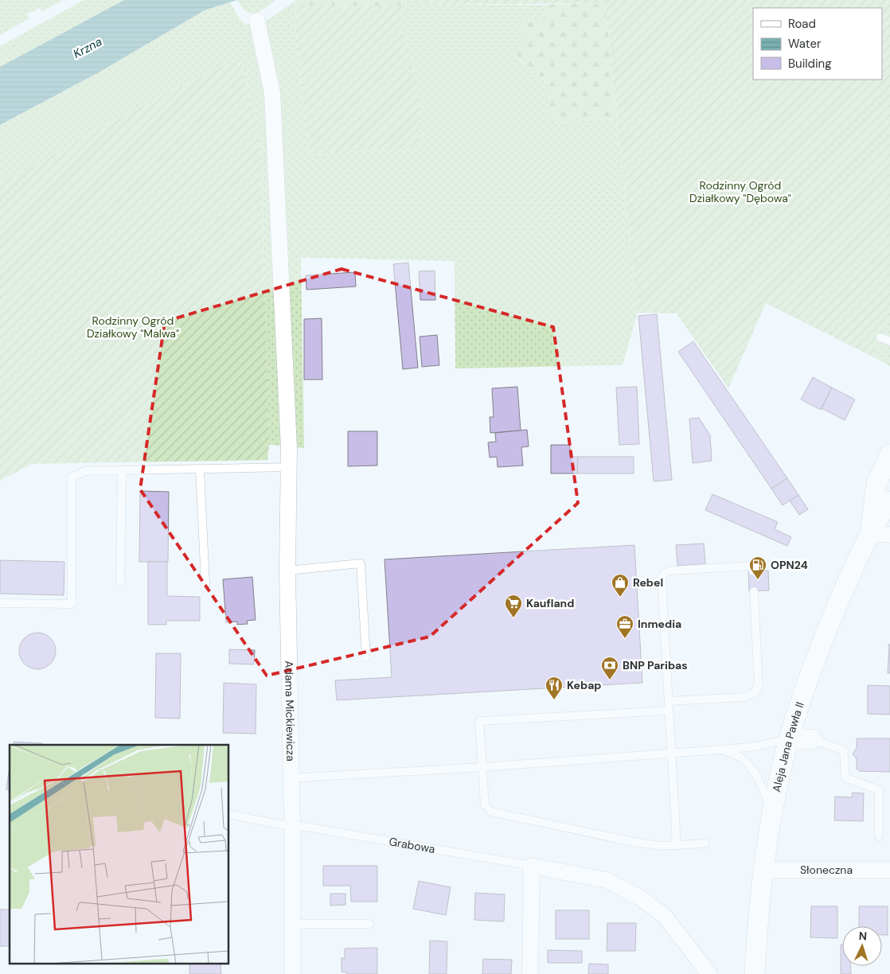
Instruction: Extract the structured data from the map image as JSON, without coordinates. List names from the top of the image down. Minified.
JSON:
{"streets":{"street":["Adama Mickiewicza","Aleja Jana Pawła II","Grabowa","Słoneczna"]},"crossings":[["Adama Mickiewicza","Grabowa"],["Aleja Jana Pawła II","Słoneczna"]],"water":["Krzna"],"parks":["Rodzinny Ogród Działkowy \"Dębowa\"","Rodzinny Ogród Działkowy \"Malwa\""],"places":{"fuel station":["OPN24"],"shop":["Rebel"],"supermarket":["Kaufland"],"office":["Inmedia"],"bank":["BNP Paribas"],"restaurant":["Kebap"]},"legend":["Road","Water","Building"],"north":"top"}
